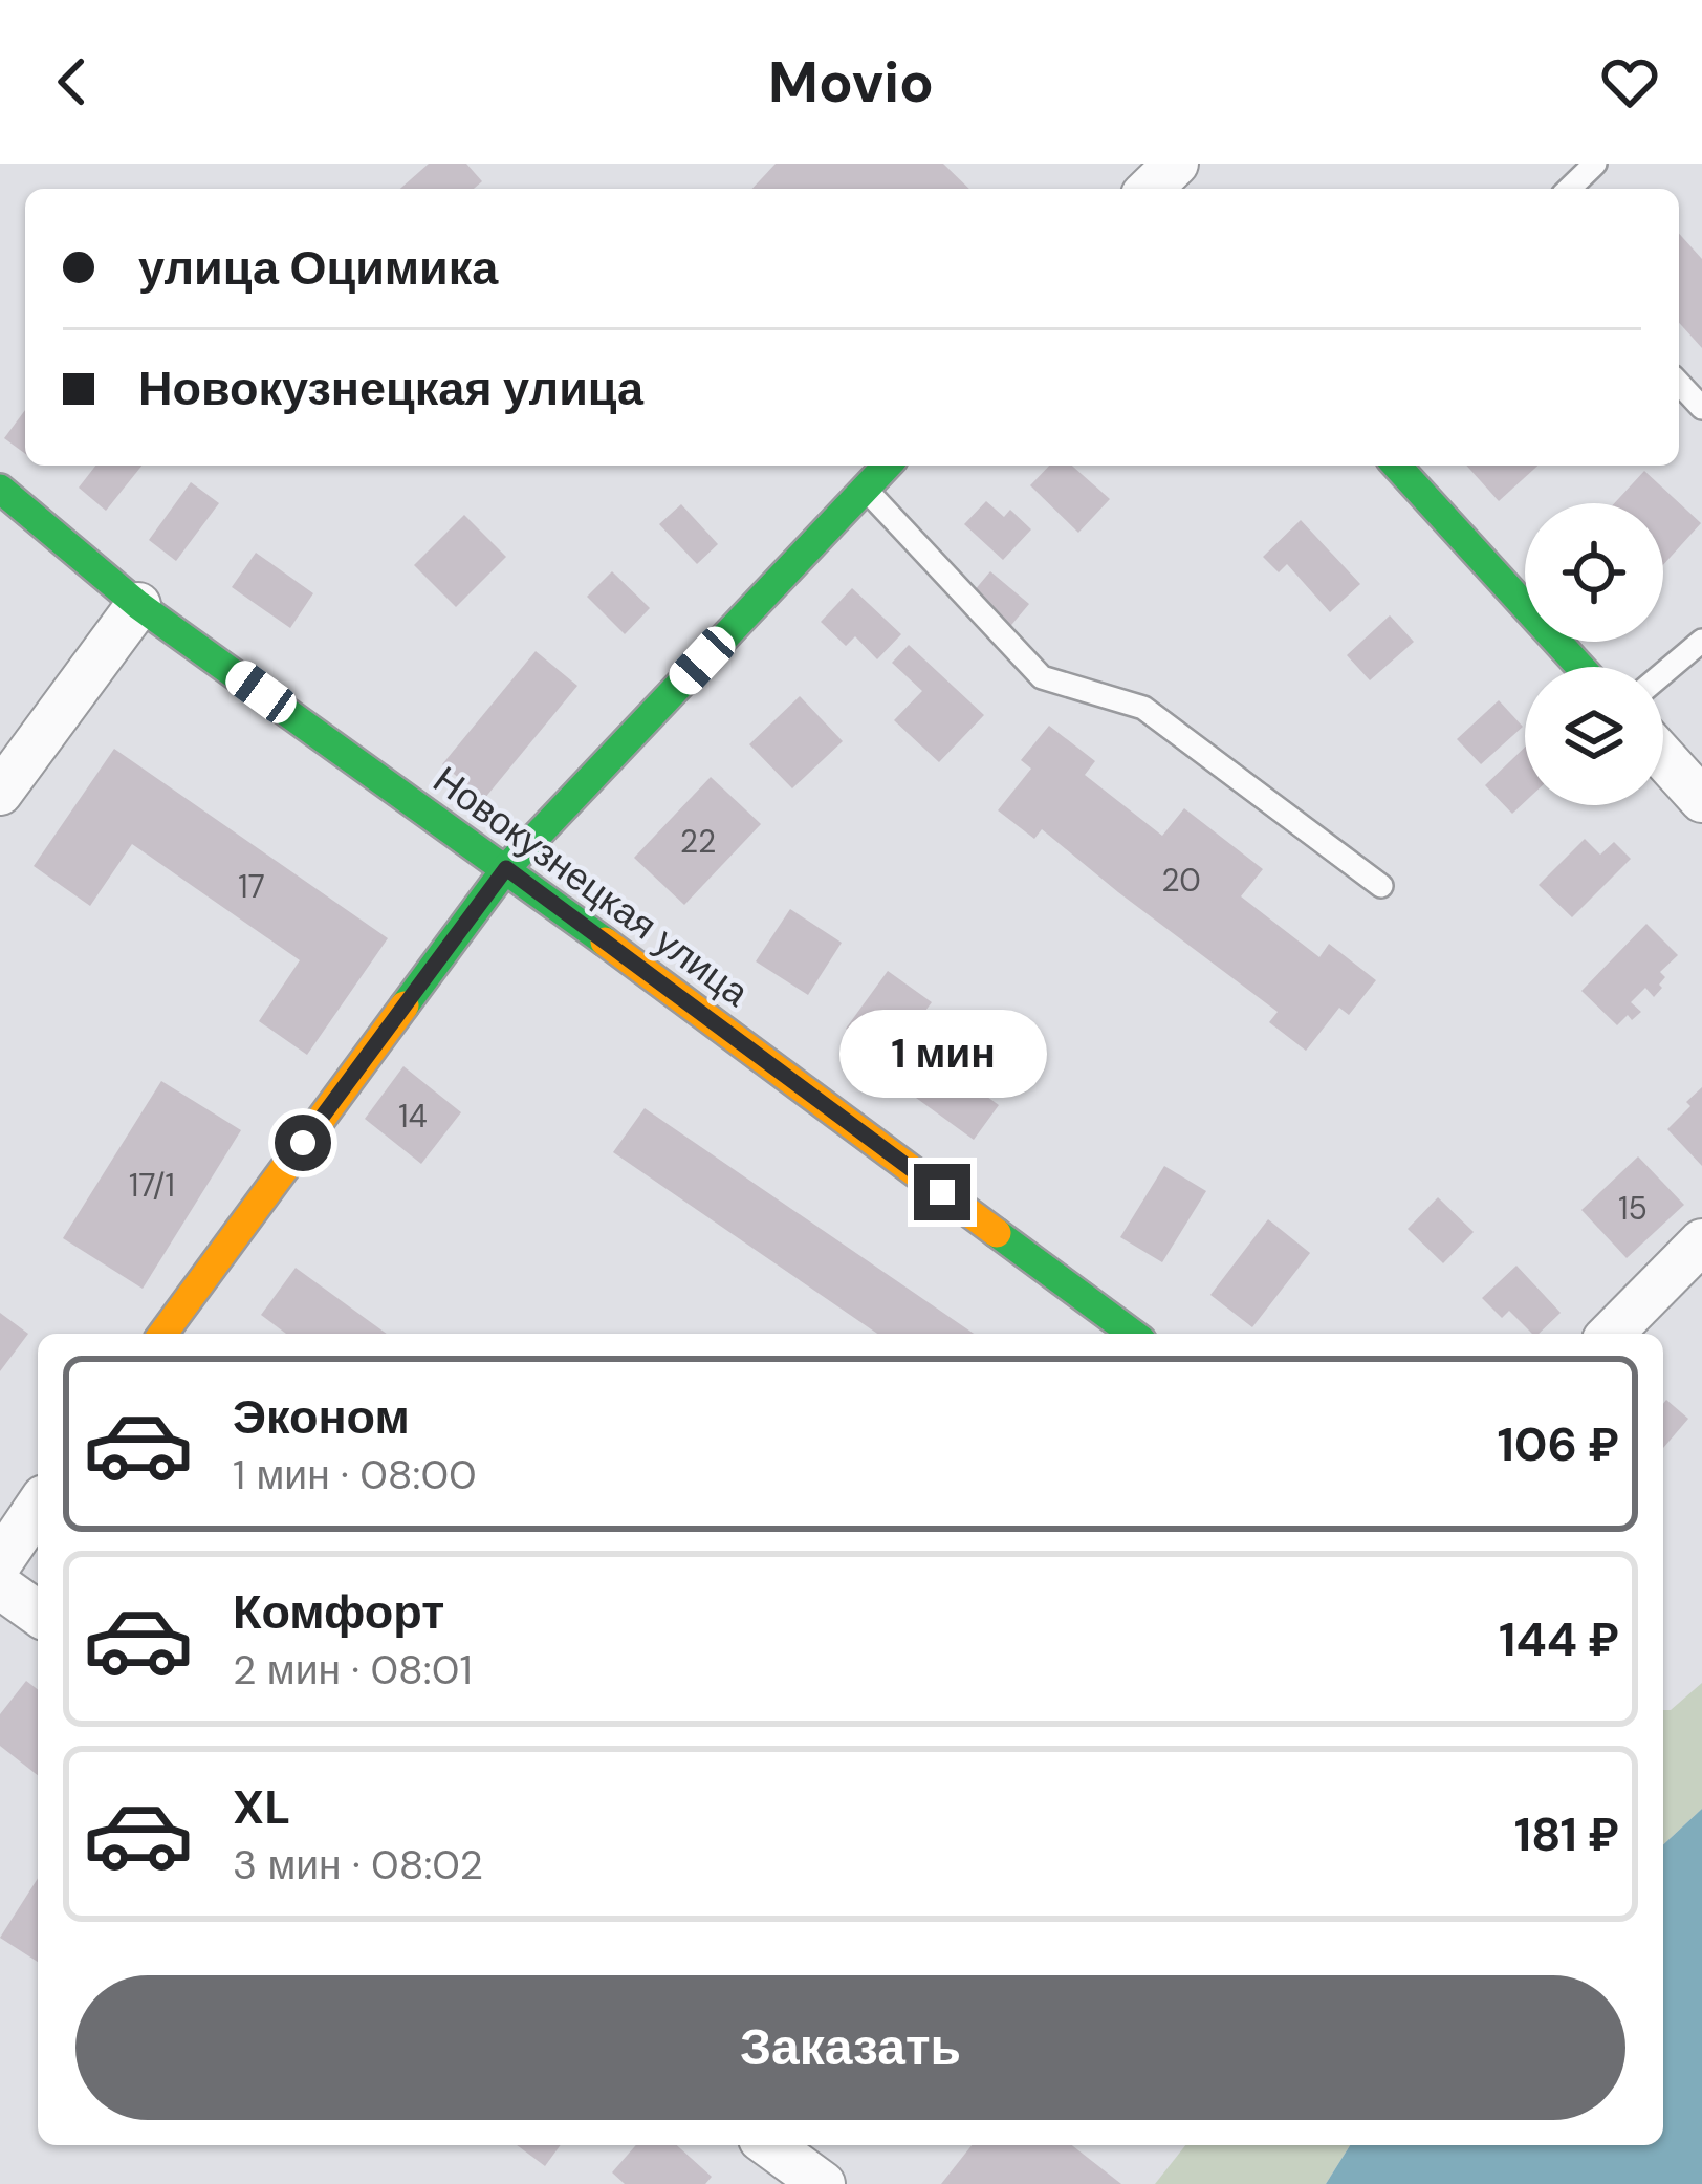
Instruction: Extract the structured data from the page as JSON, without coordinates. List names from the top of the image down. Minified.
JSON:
{"streets":{"street":["Новокузнецкая улица"]},"house_numbers":["22","20","17","14","17/1","15"],"page":{"header":"Movio","banner":["улица Оцимика","Новокузнецкая улица"],"bubble":"1 мин","list":[{"name":"Эконом","note":"1 мин · 08:00","value":"106 ₽"},{"name":"Комфорт","note":"2 мин · 08:01","value":"144 ₽"},{"name":"XL","note":"3 мин · 08:02","value":"181 ₽"}],"buttons":"Заказать"}}
